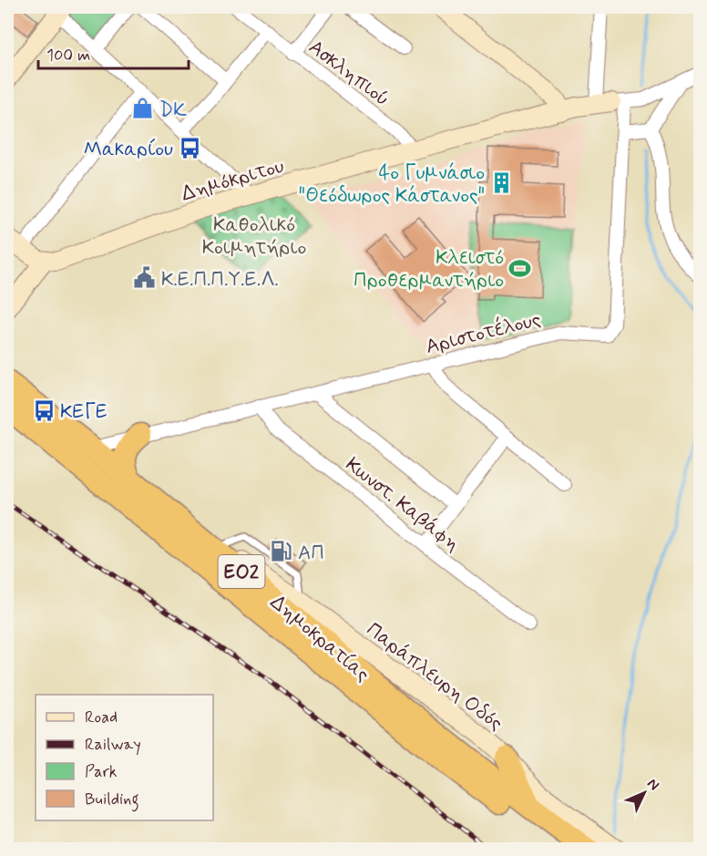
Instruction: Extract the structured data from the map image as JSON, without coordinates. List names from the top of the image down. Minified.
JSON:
{"streets":{"highway":["ΕΟ2","Δημοκρατίας"],"street":["Ασκληπιού","Δημόκριτου","Αριστοτέλους","Κωνστ. Καβάφη","Παράπλευρη Οδός"]},"crossings":[["Ασκληπιού","Δημόκριτου"],["Δημόκριτου","Αριστοτέλους"],["Αριστοτέλους","Κωνστ. Καβάφη"],["Αριστοτέλους","Δημοκρατίας"],["ΕΟ2","Δημοκρατίας"]],"parks":["Καθολικό Κοιμητήριο"],"places":{"shop":["DK"],"bus stop":["Μακαρίου","ΚΕΓΕ"],"building":["4ο Γυμνάσιο \"Θεόδωρος Κάστανος\""],"sports":["Κλειστό Προθερμαντήριο"],"public building":["Κ.Ε.Π.Π.Υ.Ε.Λ."],"fuel station":["ΑΠ"]},"legend":["Road","Railway","Park","Building"],"scale_bar":"100 m","north":"top right"}
